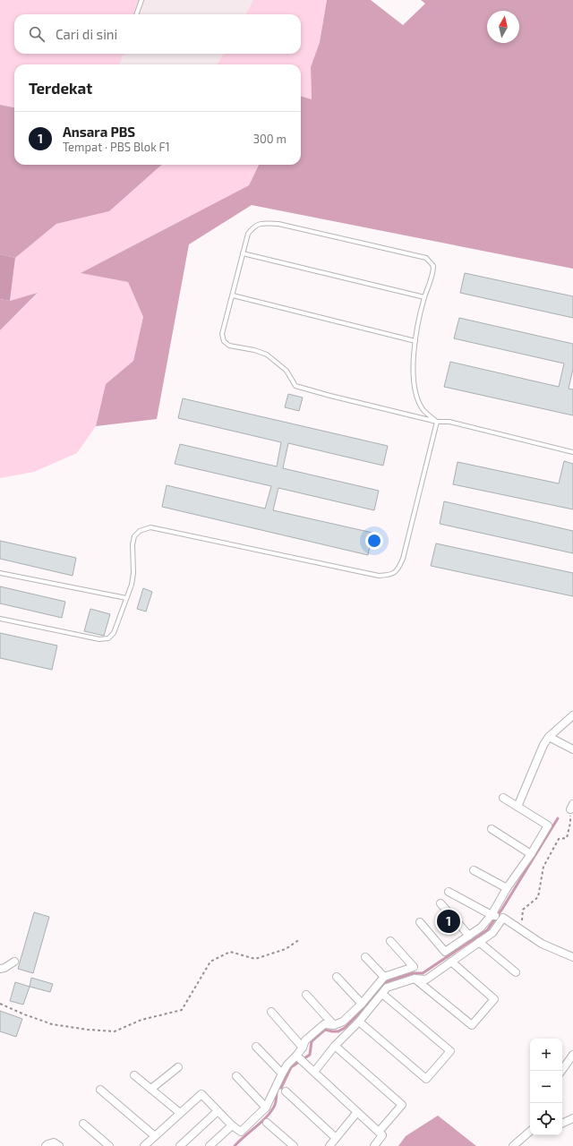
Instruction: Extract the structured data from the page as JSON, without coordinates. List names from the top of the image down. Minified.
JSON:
{"north":"top","page":{"search":"Cari di sini","heading":"Terdekat","list":[{"mark":"1","name":"Ansara PBS","note":"Tempat · PBS Blok F1","value":"300 m"}],"pins":"1","map_buttons":["+","−"]}}
